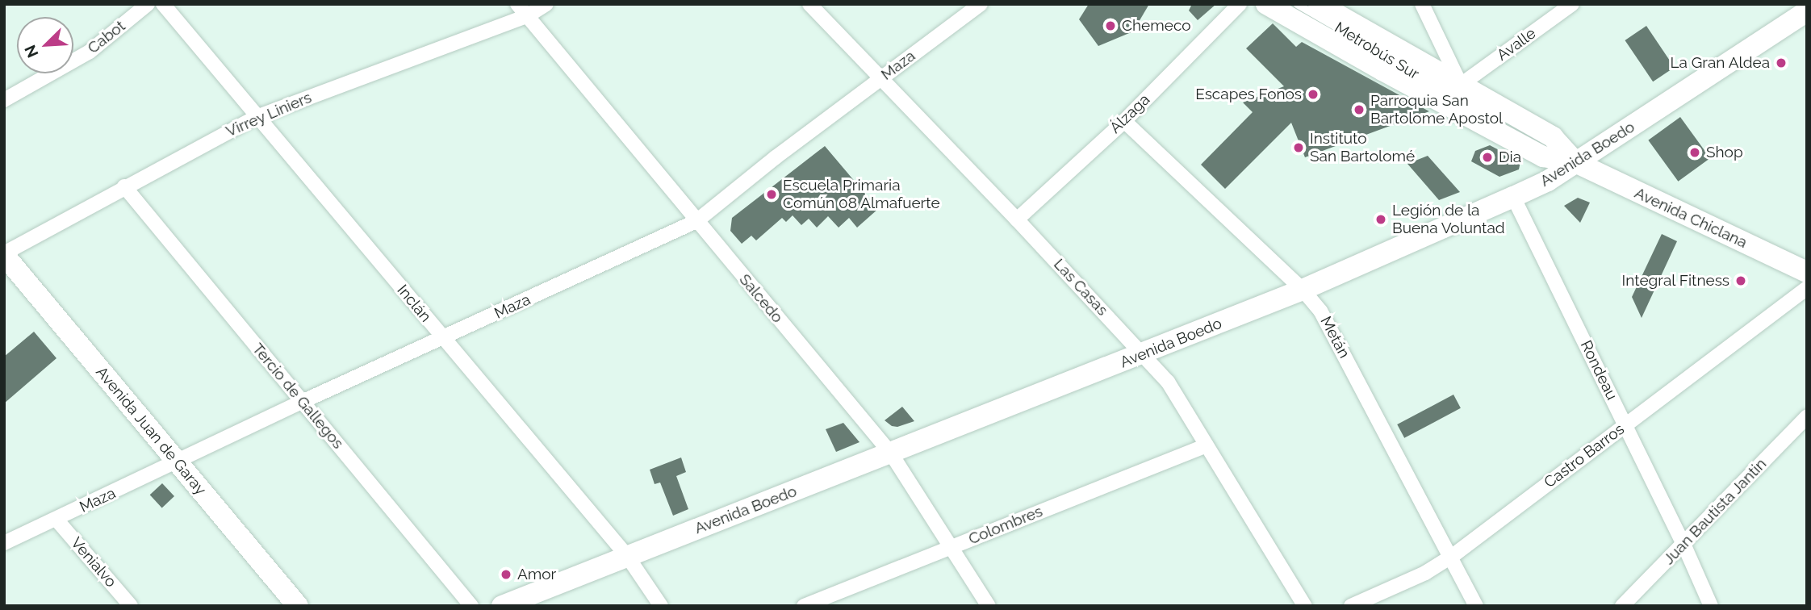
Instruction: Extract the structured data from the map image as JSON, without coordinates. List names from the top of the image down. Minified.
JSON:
{"streets":{"main road":["Avenida Boedo","Avenida Chiclana","Avenida Juan de Garay"],"street":["Cabot","Avalle","Maza","Álzaga","Virrey Liniers","Las Casas","Salcedo","Inclán","Metán","Rondeau","Tercio de Gallegos","Castro Barros","Juan Bautista Jantin","Colombres","Venialvo"],"lane":["Metrobús Sur"]},"crossings":[["Avalle","Avenida Chiclana"],["Maza","Las Casas"],["Maza","Salcedo"],["Maza","Inclán"],["Maza","Tercio de Gallegos"],["Maza","Avenida Juan de Garay"],["Maza","Venialvo"],["Álzaga","Las Casas"],["Álzaga","Metán"],["Virrey Liniers","Salcedo"],["Virrey Liniers","Inclán"],["Virrey Liniers","Tercio de Gallegos"],["Virrey Liniers","Avenida Juan de Garay"],["Avenida Boedo","Avenida Chiclana"],["Avenida Boedo","Las Casas"],["Avenida Boedo","Salcedo"],["Avenida Boedo","Inclán"],["Avenida Boedo","Metán"],["Avenida Boedo","Rondeau"],["Las Casas","Colombres"],["Salcedo","Colombres"],["Metán","Castro Barros"],["Rondeau","Castro Barros"],["Rondeau","Juan Bautista Jantin"]],"places":["Chemeco","La Gran Aldea","Escapes Fonos","Parroquia San Bartolome Apostol","Instituto San Bartolomé","Shop","Dia","Escuela Primaria Común 08 Almafuerte","Legión de la Buena Voluntad","Integral Fitness","Amor"],"north":"bottom left"}
